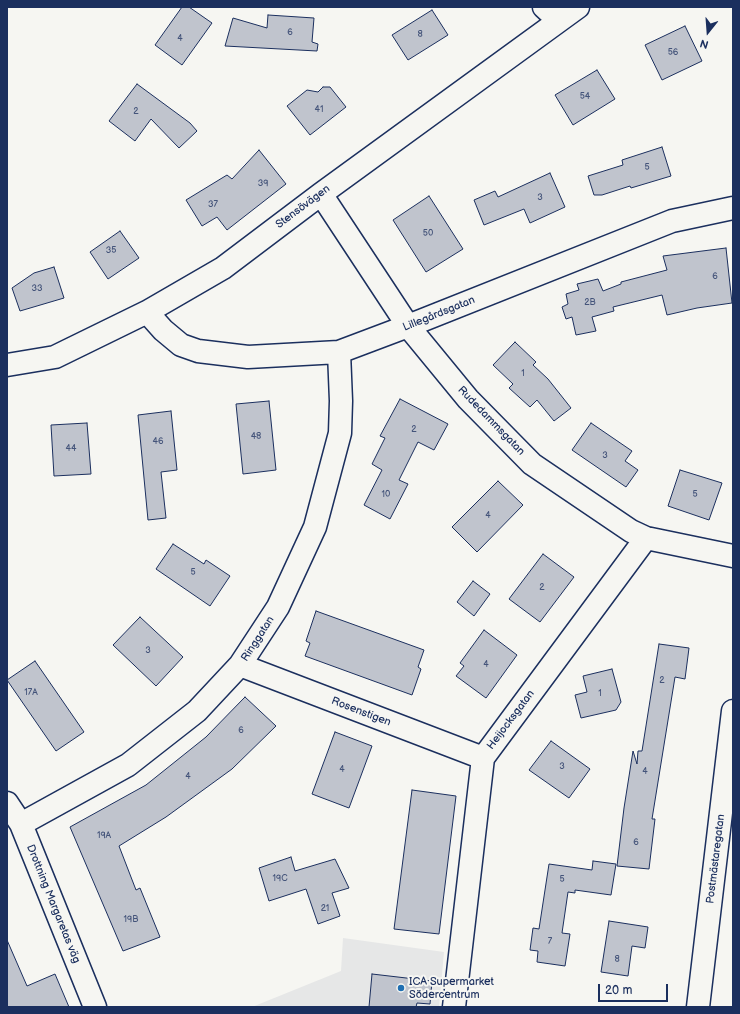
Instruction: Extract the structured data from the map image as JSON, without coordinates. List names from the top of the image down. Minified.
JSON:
{"streets":{"street":["Stensövägen","Lillegårdsgatan","Rudedammsgatan","Ringgatan","Rosenstigen","Heijocksgatan","Postmästaregatan","Drottning Margaretas väg"]},"crossings":[["Stensövägen","Lillegårdsgatan"],["Stensövägen","Rudedammsgatan"],["Lillegårdsgatan","Rudedammsgatan"],["Lillegårdsgatan","Ringgatan"],["Rudedammsgatan","Heijocksgatan"],["Ringgatan","Rosenstigen"],["Ringgatan","Drottning Margaretas väg"],["Rosenstigen","Heijocksgatan"]],"places":["ICA Supermarket Södercentrum"],"house_numbers":["6","8","4","56","54","41","2","5","39","3","37","50","35","6","33","2B","1","2","48","46","44","3","10","5","4","5","2","3","4","2","17A","1","6","3","4","4","4","19A","6","19C","5","21","19B","7","8"],"scale_bar":"20 m","north":"bottom"}
